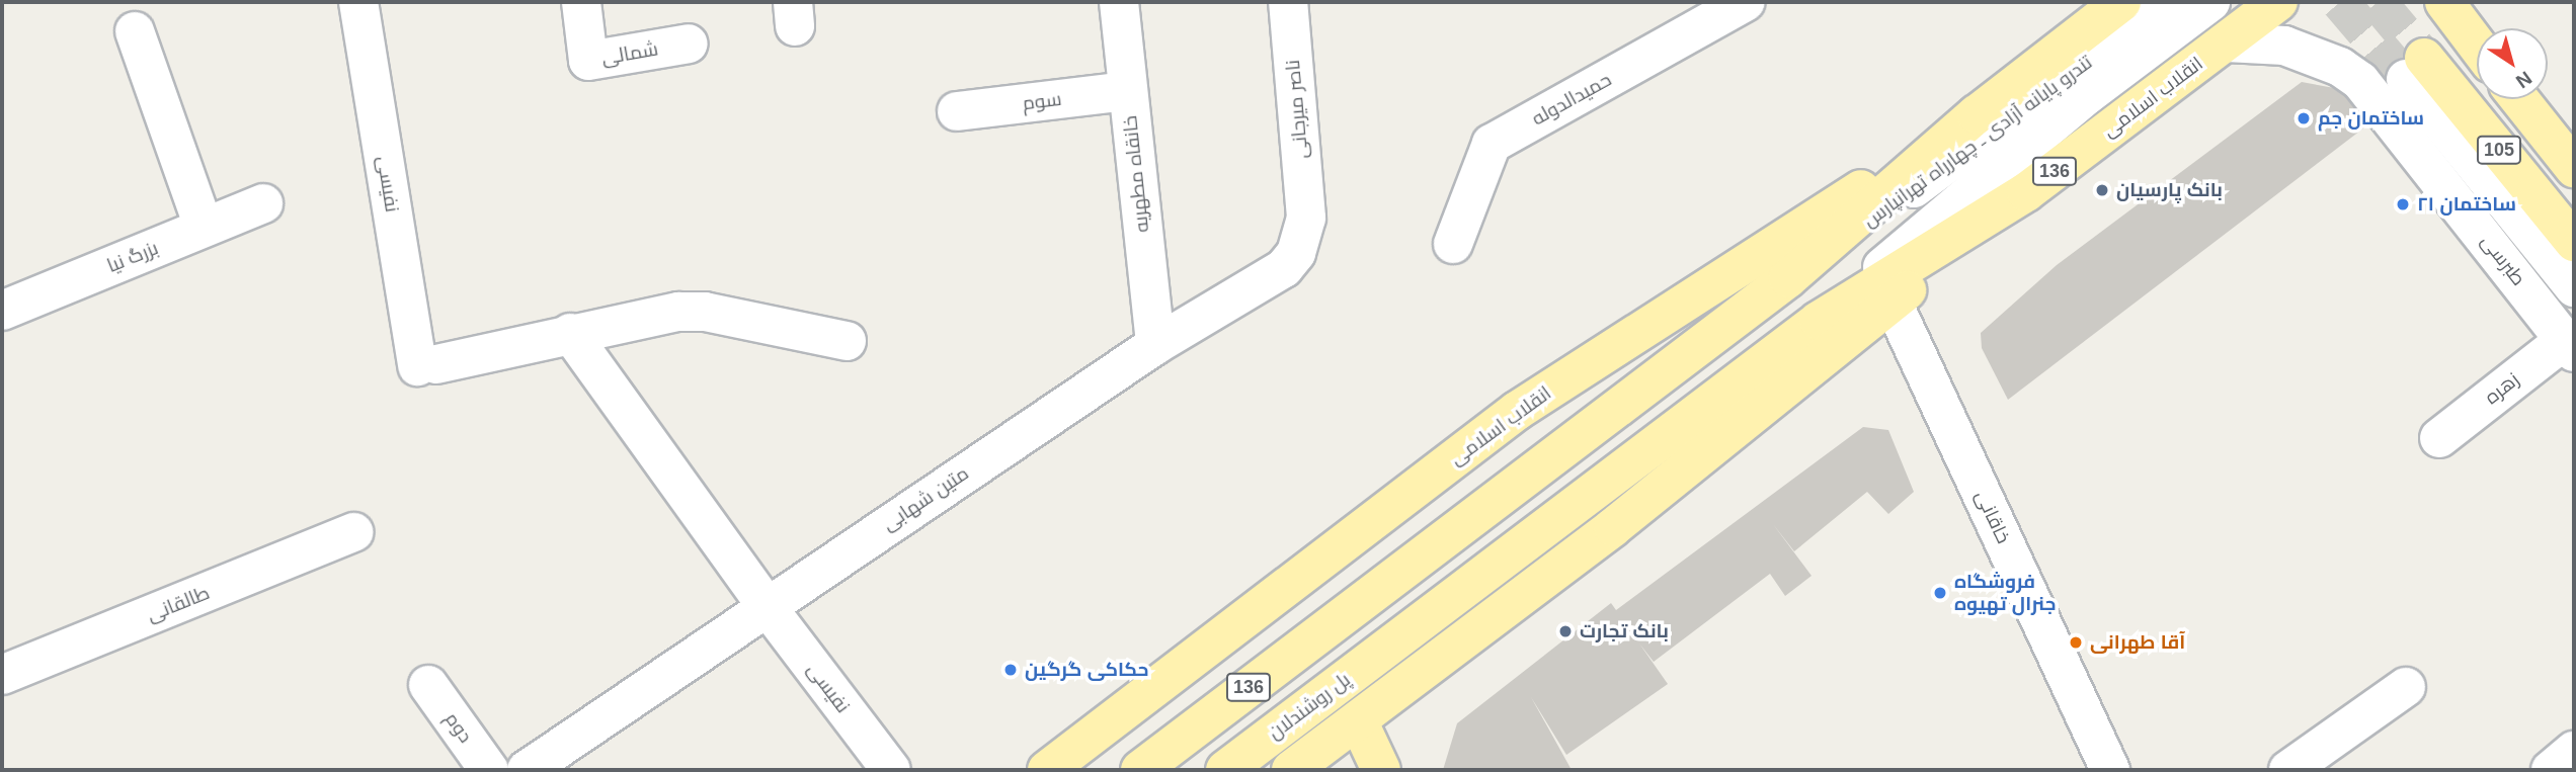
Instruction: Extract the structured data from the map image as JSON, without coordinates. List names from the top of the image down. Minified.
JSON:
{"streets":{"main road":["انقلاب اسلامی","105","136","پل روشندلان"],"street":["شمالی","حمیدالدوله","سوم","ناصر میرجانی","تندرو پایانه آزادی ـ چهارراه تهرانپارس","خانقاه مطهریه","نفیسی","بزرگ نیا","طبرسی","زهره","متین شهابی","خاقانی","طالقانی","دوم"]},"crossings":[["انقلاب اسلامی","تندرو پایانه آزادی ـ چهارراه تهرانپارس"],["انقلاب اسلامی","طبرسی"],["انقلاب اسلامی","خاقانی"],["انقلاب اسلامی","پل روشندلان"],["سوم","خانقاه مطهریه"],["ناصر میرجانی","متین شهابی"],["خانقاه مطهریه","متین شهابی"],["نفیسی","متین شهابی"],["طبرسی","زهره"]],"places":["ساختمان جم","بانک پارسیان","ساختمان ۲۱","فروشگاه جنرال تهیوه","بانک تجارت","آقا طهرانی","حکاکی گرگین"],"north":"bottom right"}
